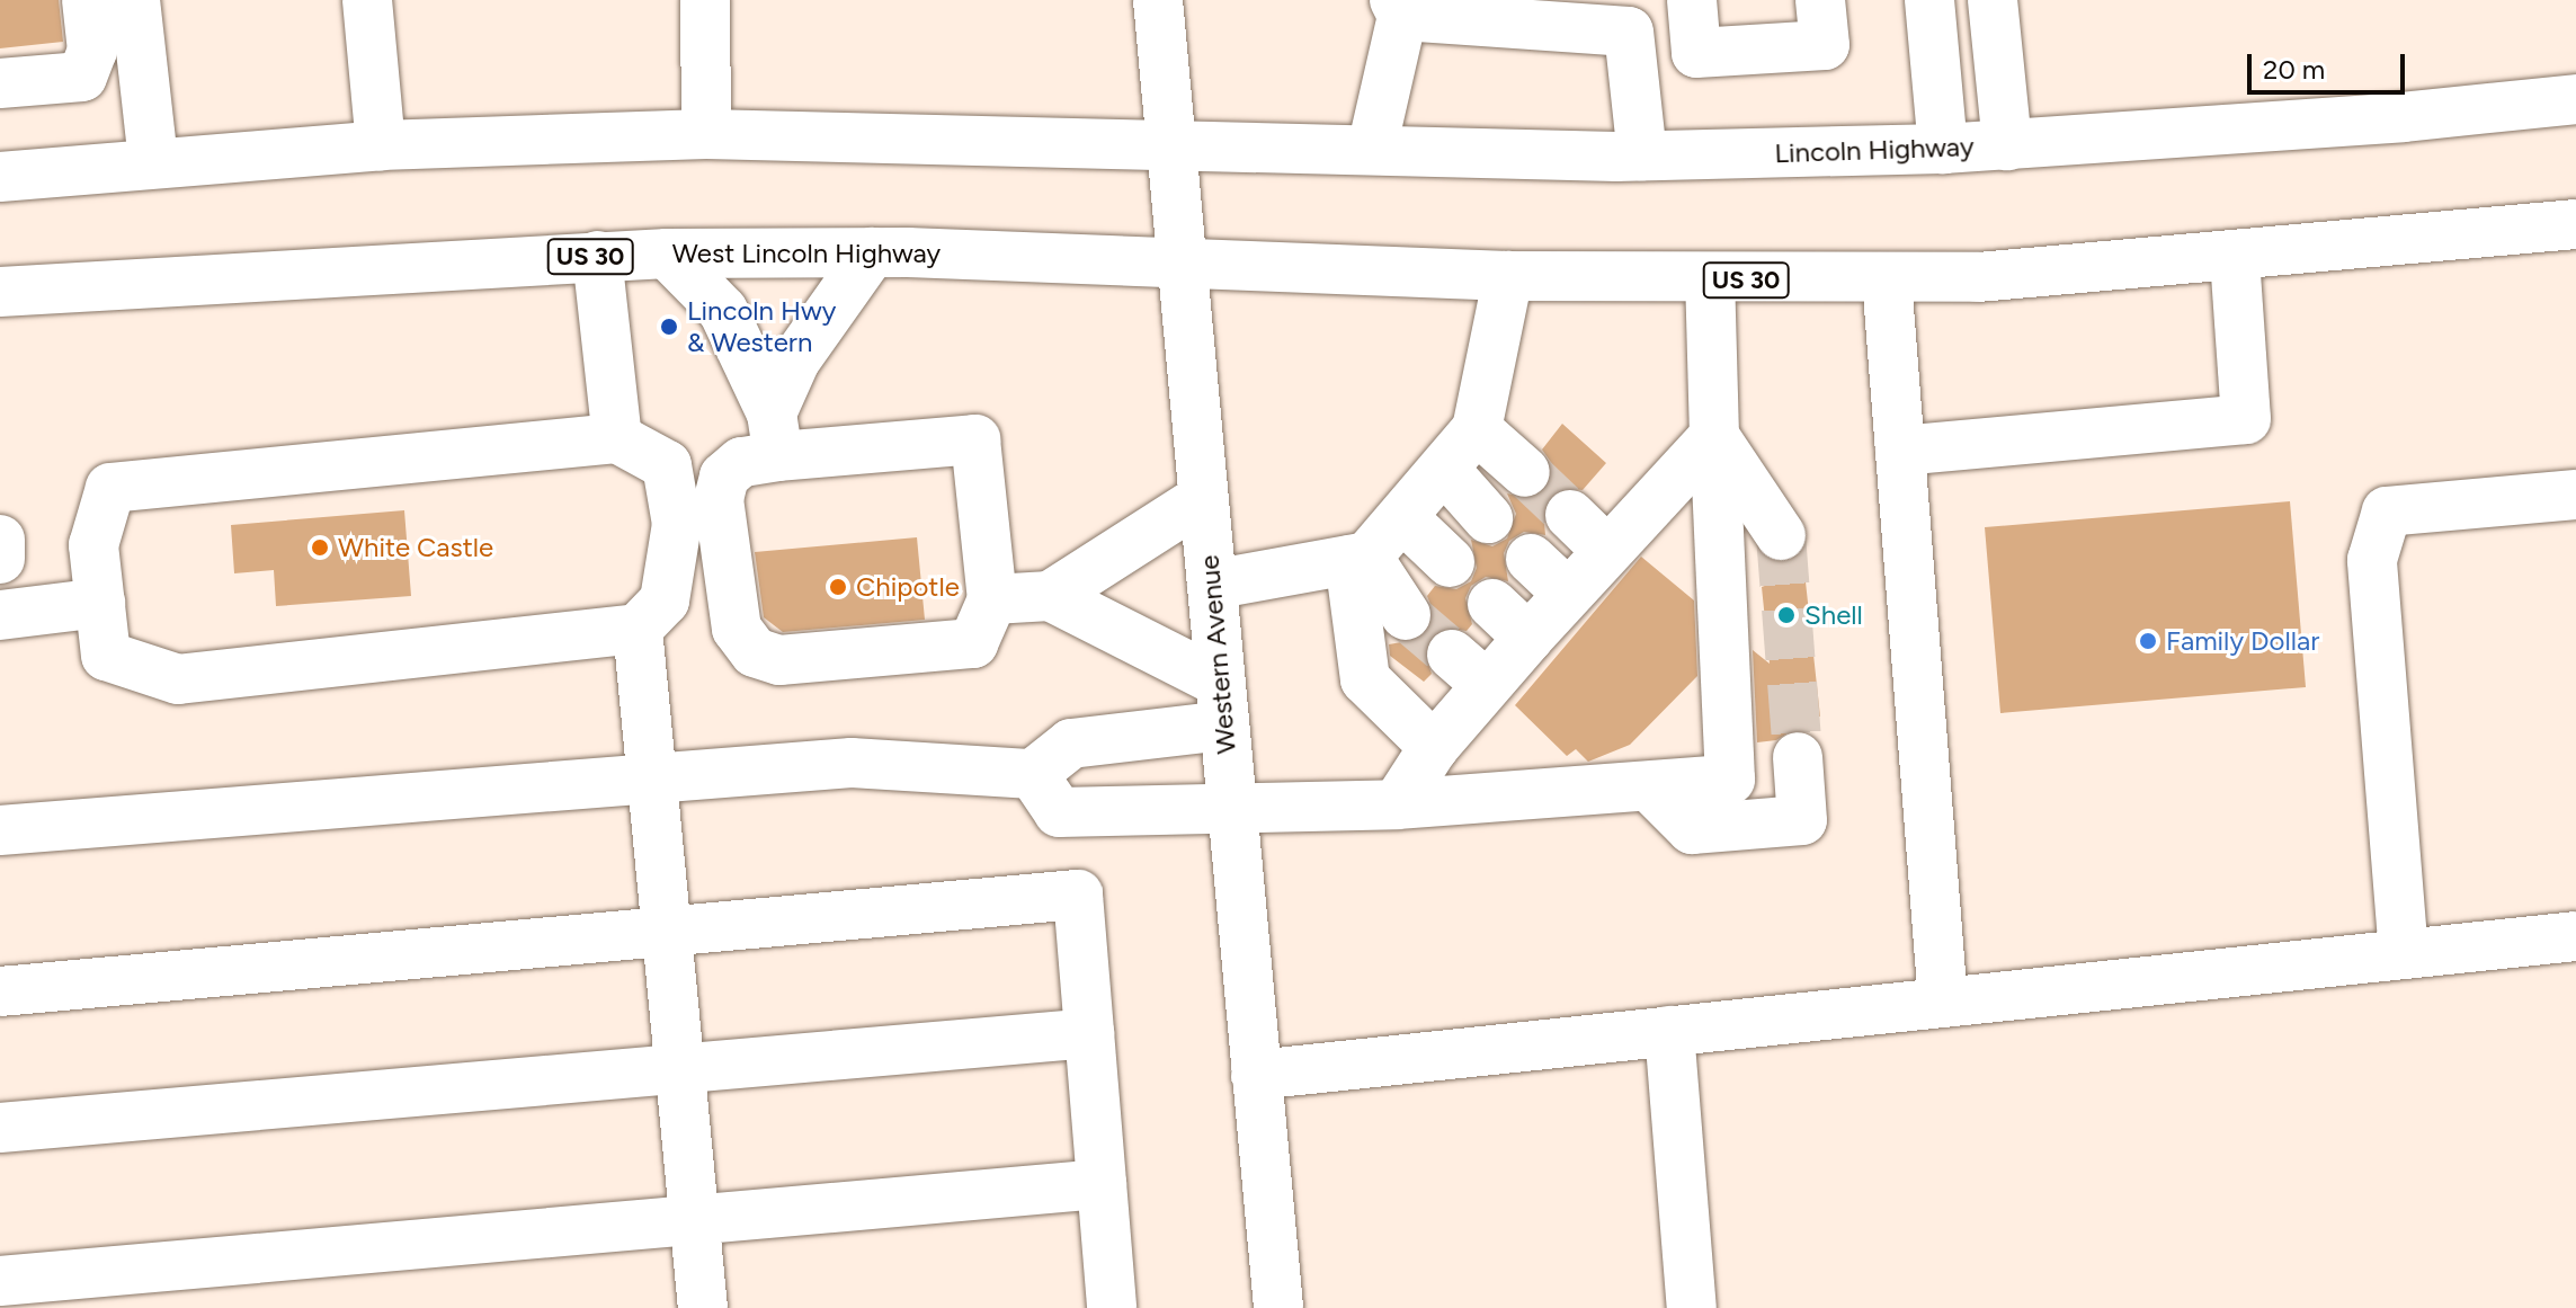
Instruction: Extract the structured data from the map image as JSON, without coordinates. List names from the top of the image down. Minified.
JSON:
{"streets":{"main road":["Lincoln Highway","West Lincoln Highway","US 30","Western Avenue"]},"crossings":[["Lincoln Highway","Western Avenue"],["West Lincoln Highway","US 30"],["West Lincoln Highway","Western Avenue"],["US 30","Western Avenue"]],"places":["Lincoln Hwy & Western","White Castle","Chipotle","Shell","Family Dollar"],"scale_bar":"20 m"}
